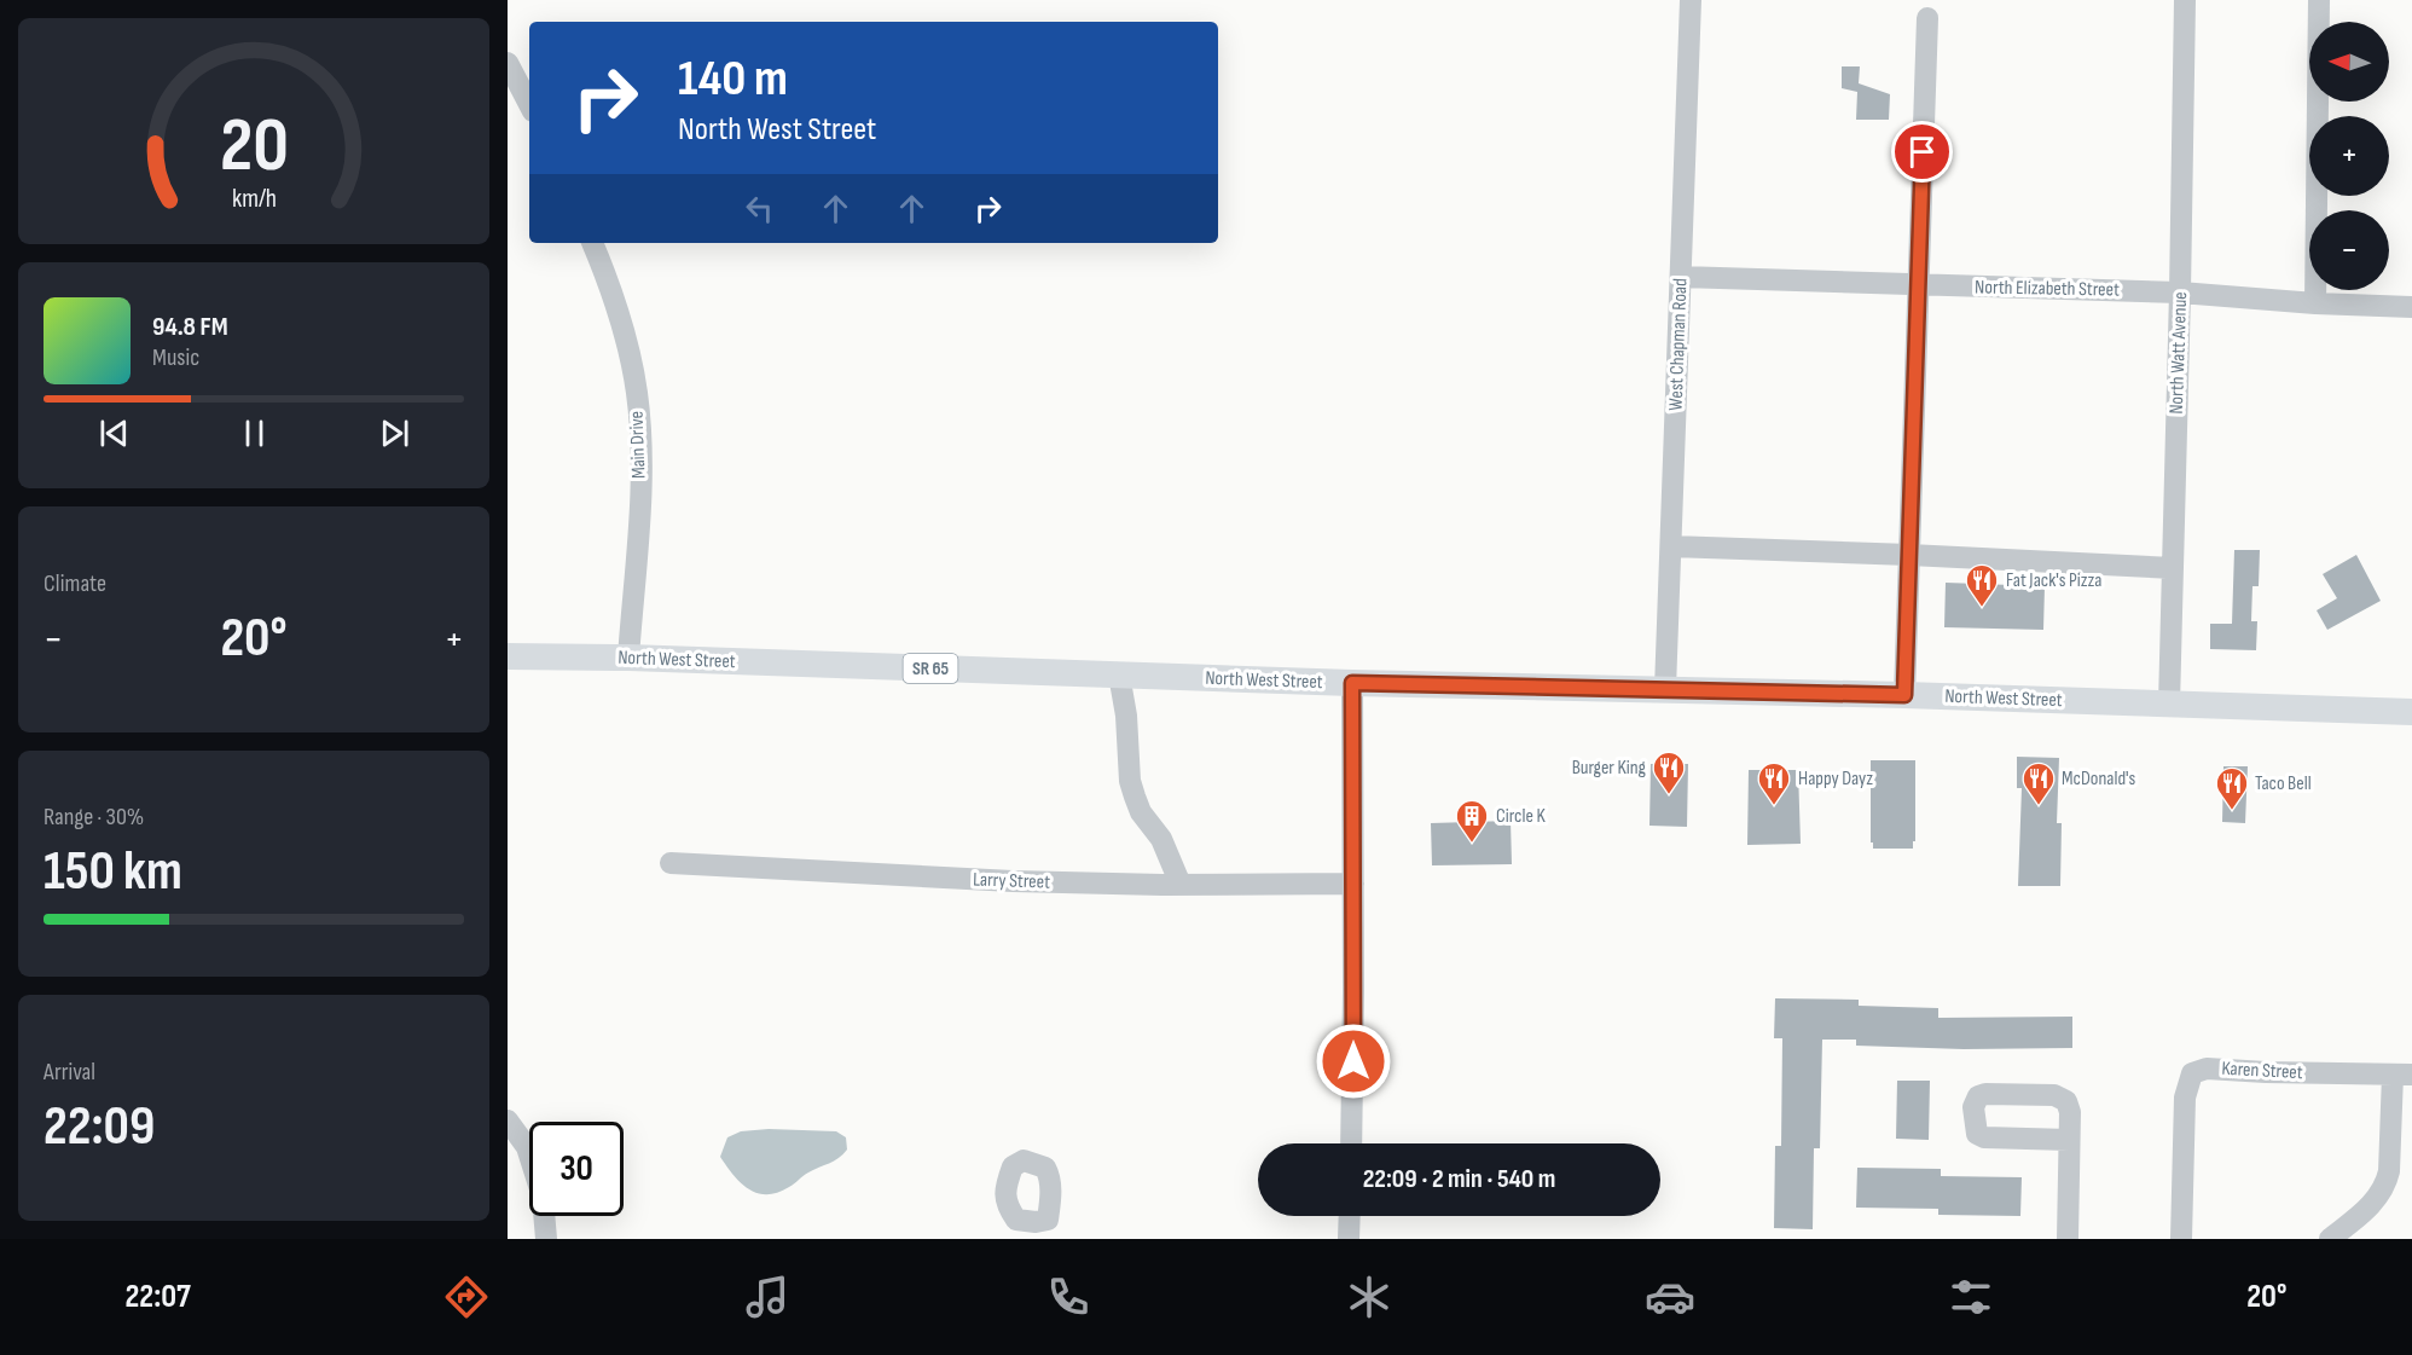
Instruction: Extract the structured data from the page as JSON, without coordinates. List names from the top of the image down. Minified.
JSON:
{"streets":{"main road":["North West Street","SR 65"],"street":["North Elizabeth Street","West Chapman Road","North Watt Avenue","Main Drive","Larry Street","Karen Street"]},"crossings":[["North Elizabeth Street","West Chapman Road"],["North Elizabeth Street","North Watt Avenue"],["West Chapman Road","North West Street"],["North Watt Avenue","North West Street"],["Main Drive","North West Street"]],"places":{"restaurant":["Fat Jack's Pizza","Burger King","Happy Dayz","McDonald's","Taco Bell"],"building":["Circle K"]},"north":"left","page":{"map_buttons":["+","−"],"turn":["140 m","North West Street"],"song":["94.8 FM","Music"],"tile":["Climate",["Range · 30%","150 km"],["Arrival","22:09"]],"heat":["−","20°","+"],"limit":"30","trip":"22:09 · 2 min · 540 m","tabs":["22:07","20°"],"gauge":["20","km/h"]}}
